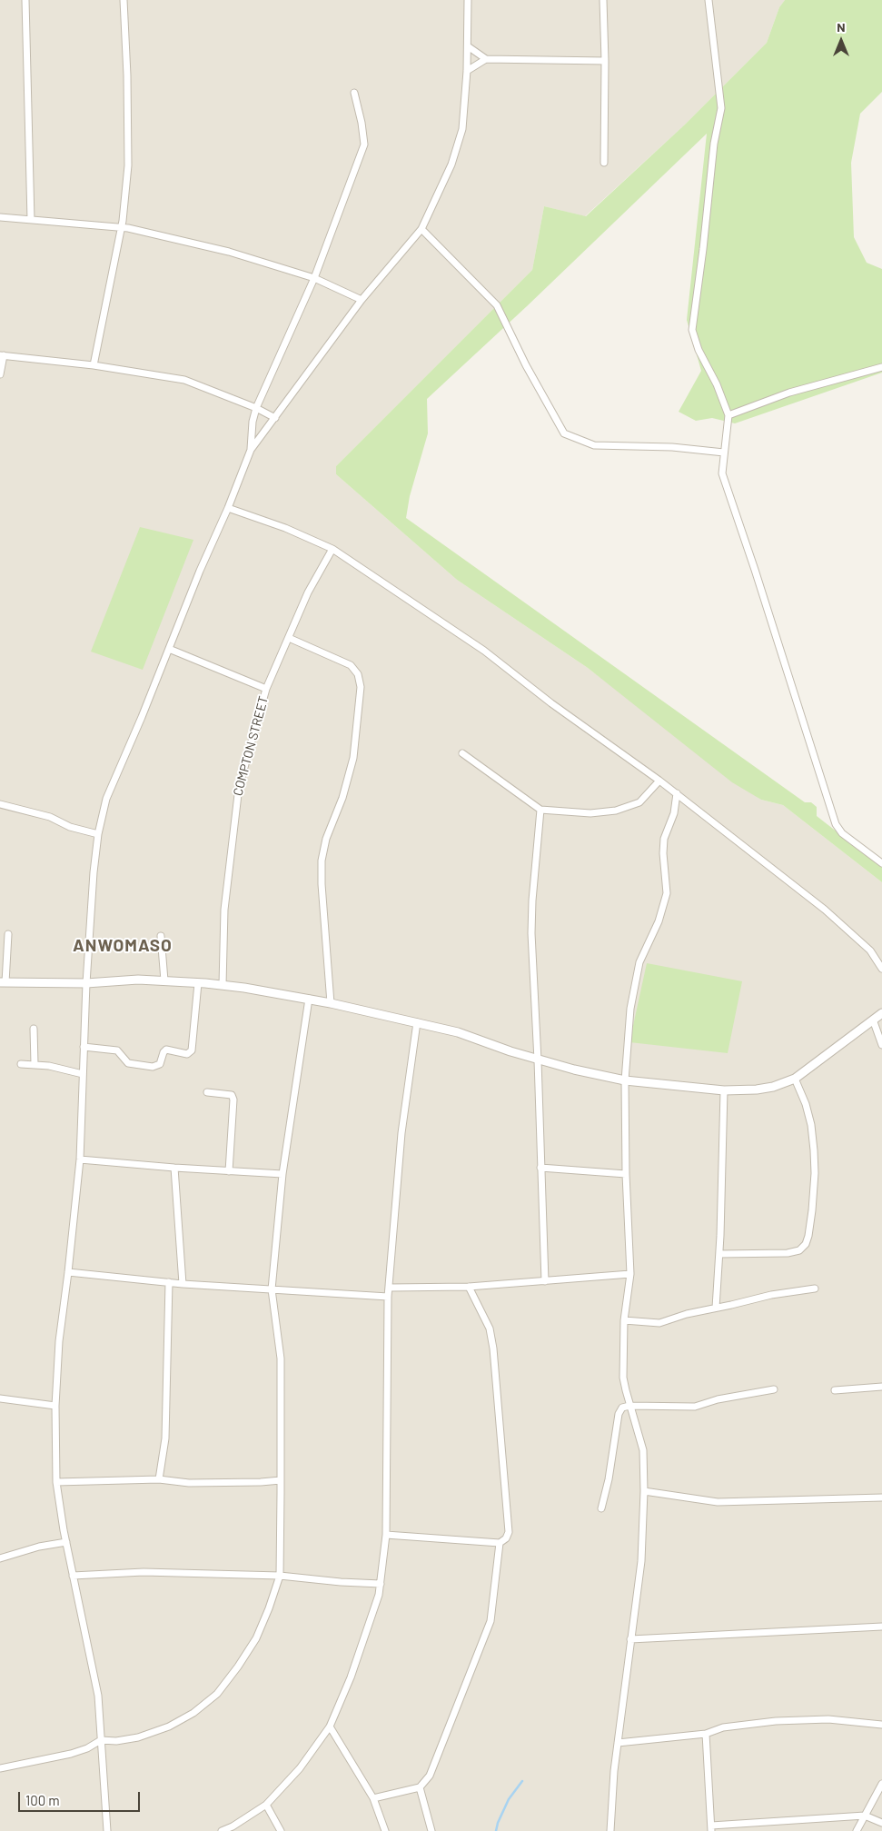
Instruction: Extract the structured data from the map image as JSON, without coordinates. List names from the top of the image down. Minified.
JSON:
{"streets":{"street":["COMPTON STREET"]},"districts":["ANWOMASO"],"scale_bar":"100 m","north":"top"}
